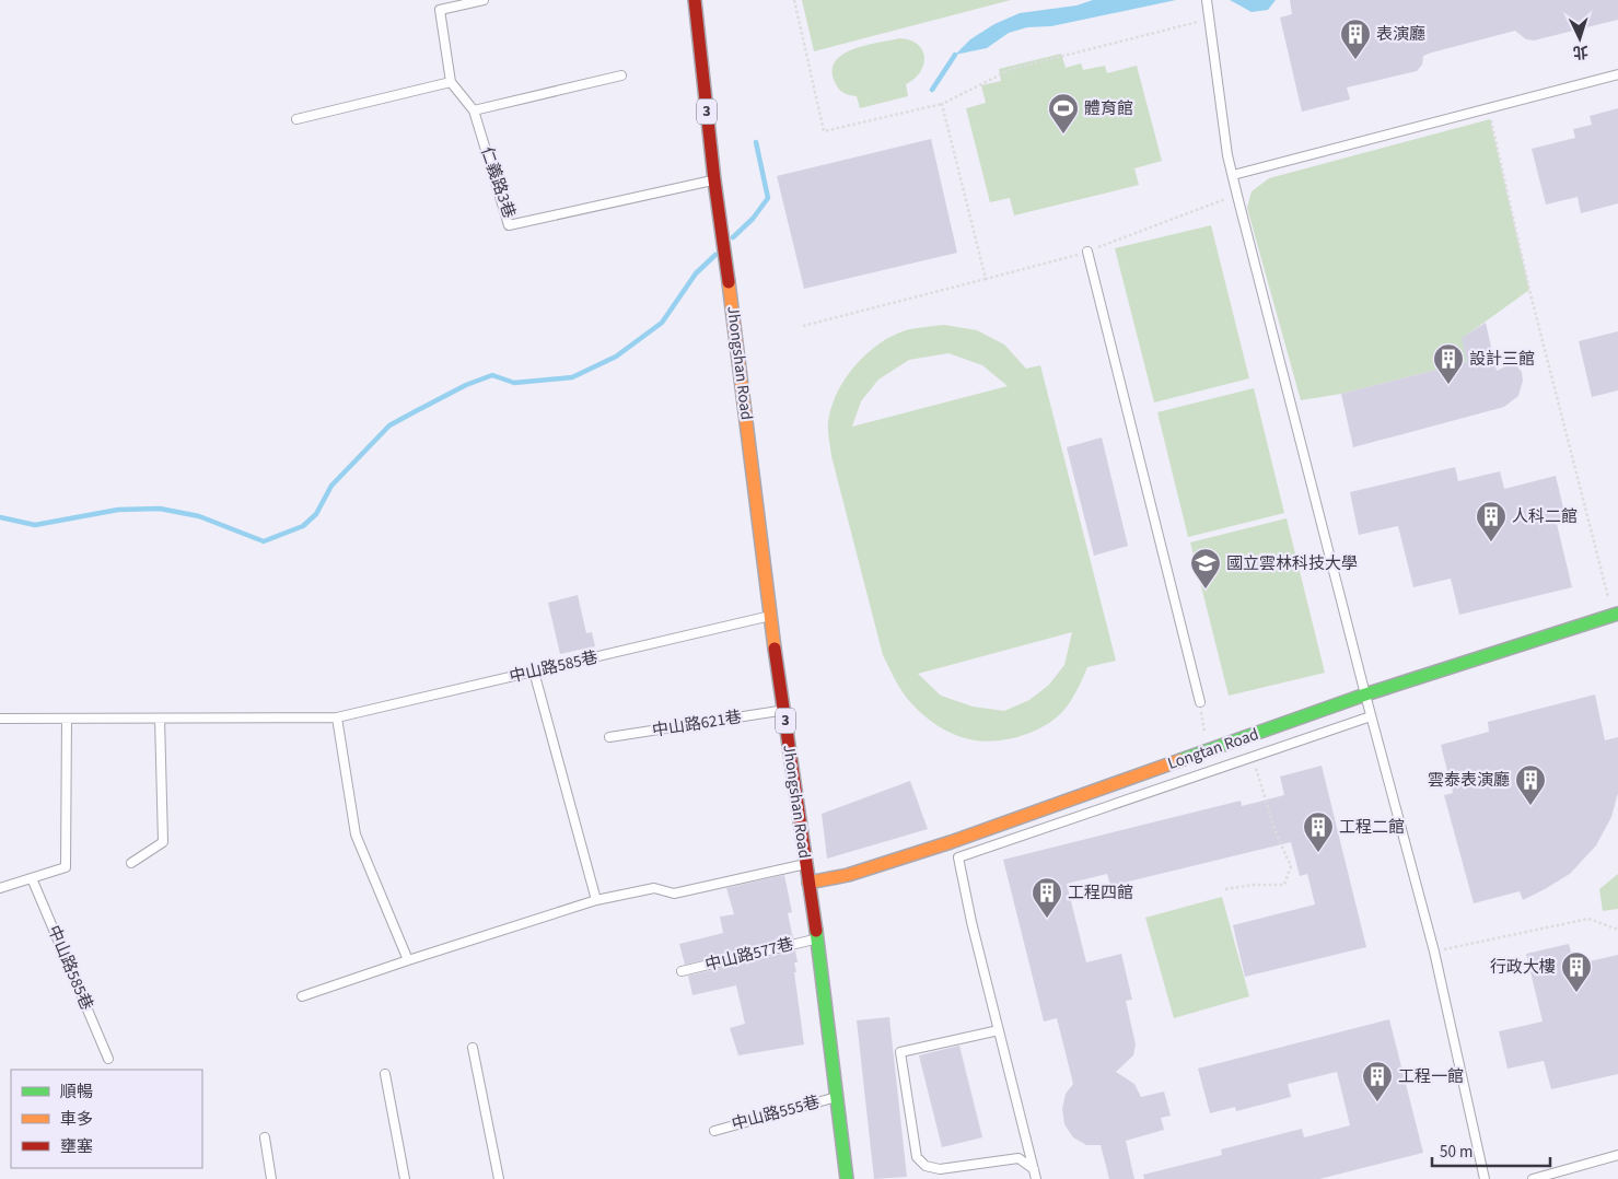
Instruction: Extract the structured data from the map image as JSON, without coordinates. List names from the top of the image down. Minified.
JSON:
{"streets":{"main road":["3","Jhongshan Road","Longtan Road"],"lane":["仁義路3巷","中山路585巷","中山路621巷","中山路577巷","中山路555巷"]},"crossings":[["3","仁義路3巷"],["3","Jhongshan Road"],["仁義路3巷","Jhongshan Road"],["Jhongshan Road","中山路585巷"],["Jhongshan Road","中山路621巷"],["Jhongshan Road","Longtan Road"],["Jhongshan Road","中山路577巷"],["Jhongshan Road","中山路555巷"]],"places":{"building":["表演廳","設計三館","人科二館","雲泰表演廳","工程二館","工程四館","行政大樓","工程一館"],"sports":["體育館"],"school or university":["國立雲林科技大學"]},"legend":["順暢","車多","壅塞"],"scale_bar":"50 m","north":"bottom"}
